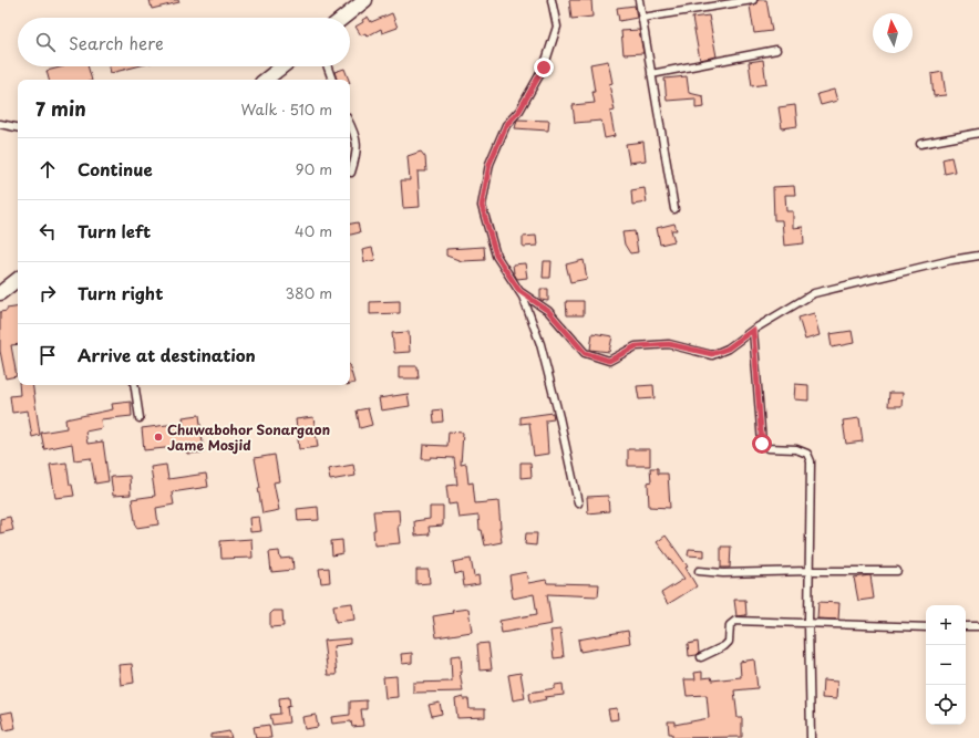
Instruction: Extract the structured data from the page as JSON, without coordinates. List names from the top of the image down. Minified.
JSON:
{"places":["Chuwabohor Sonargaon Jame Mosjid"],"north":"top","page":{"search":"Search here","heading":["7 min","Walk · 510 m"],"list":[["Continue","90 m"],["Turn left","40 m"],["Turn right","380 m"],"Arrive at destination"],"map_buttons":["+","−"]}}
